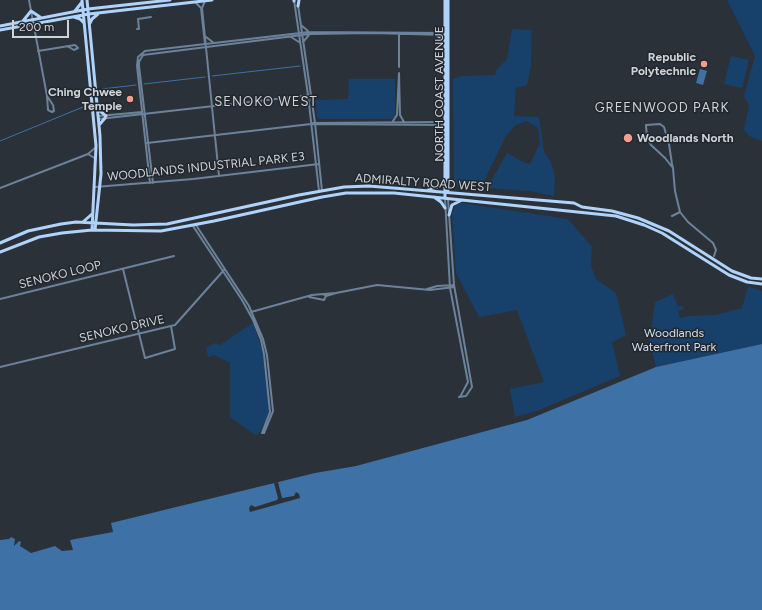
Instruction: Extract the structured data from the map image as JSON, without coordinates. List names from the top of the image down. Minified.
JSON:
{"streets":{"main road":["NORTH COAST AVENUE","ADMIRALTY ROAD WEST"],"street":["WOODLANDS INDUSTRIAL PARK E3","SENOKO LOOP","SENOKO DRIVE"]},"crossings":[["NORTH COAST AVENUE","ADMIRALTY ROAD WEST"]],"districts":["SENOKO WEST","GREENWOOD PARK"],"parks":["Woodlands Waterfront Park"],"places":["Republic Polytechnic","Ching Chwee Temple","Woodlands North"],"scale_bar":"200 m"}
